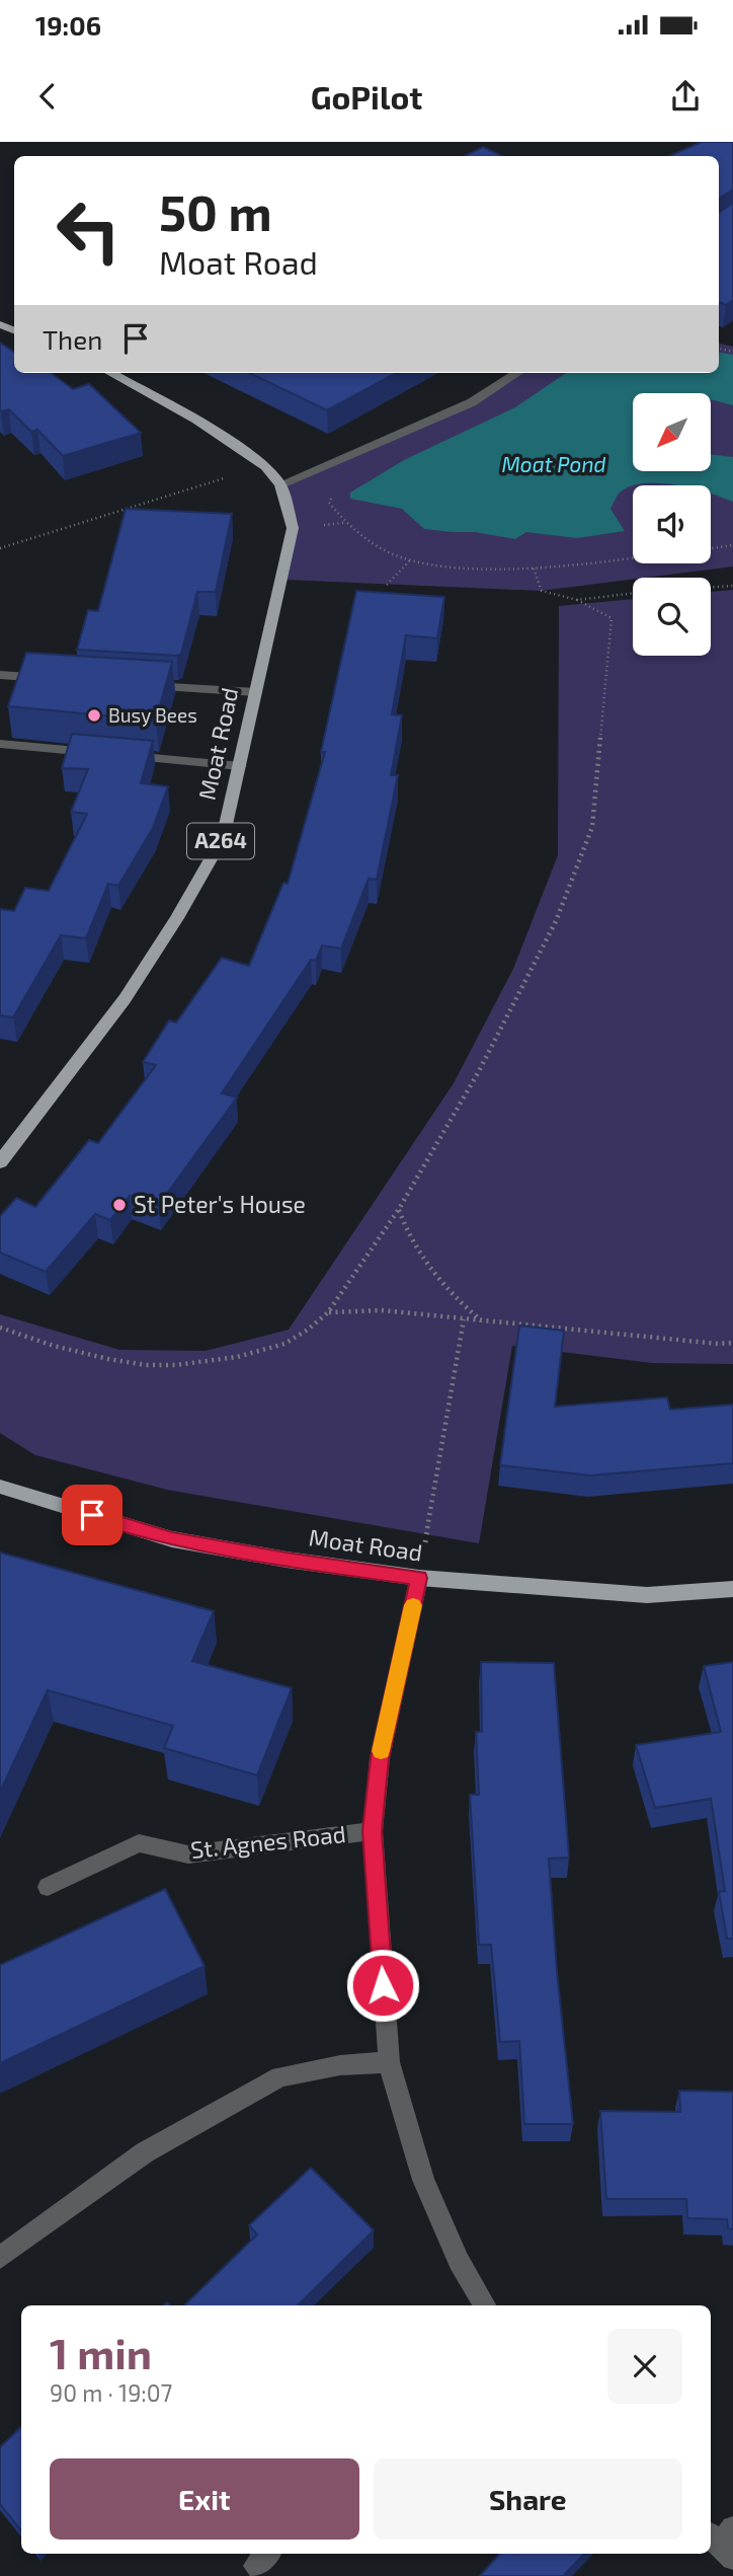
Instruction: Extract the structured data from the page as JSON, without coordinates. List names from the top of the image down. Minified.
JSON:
{"streets":{"main road":["Moat Road","A264"],"street":["St. Agnes Road"]},"crossings":[["Moat Road","A264"],["Moat Road","St. Agnes Road"]],"water":["Moat Pond"],"places":["Busy Bees","St Peter's House"],"north":"bottom left","page":{"status":"19:06","header":"GoPilot","turn":["50 m","Moat Road"],"then":"Then","heading":["1 min","90 m · 19:07"],"buttons":["Exit","Share"]}}
